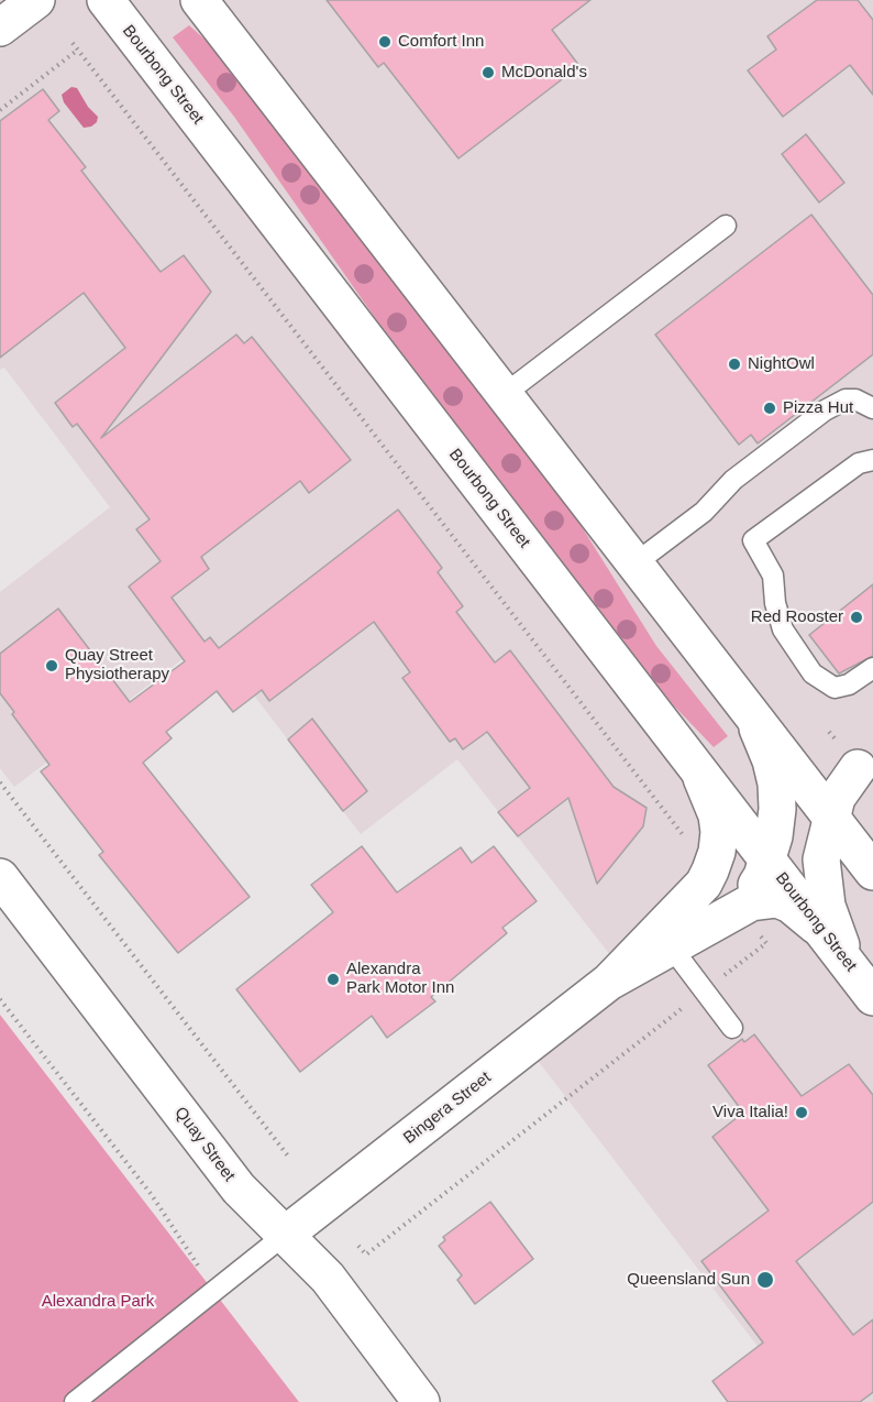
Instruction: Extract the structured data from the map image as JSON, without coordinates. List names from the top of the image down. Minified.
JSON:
{"streets":{"main road":["Bourbong Street","Bingera Street","Quay Street"]},"crossings":[["Bourbong Street","Bingera Street"],["Bingera Street","Quay Street"]],"parks":["Alexandra Park"],"places":["Comfort Inn","McDonald's","NightOwl","Pizza Hut","Red Rooster","Quay Street Physiotherapy","Alexandra Park Motor Inn","Viva Italia!","Queensland Sun"]}
